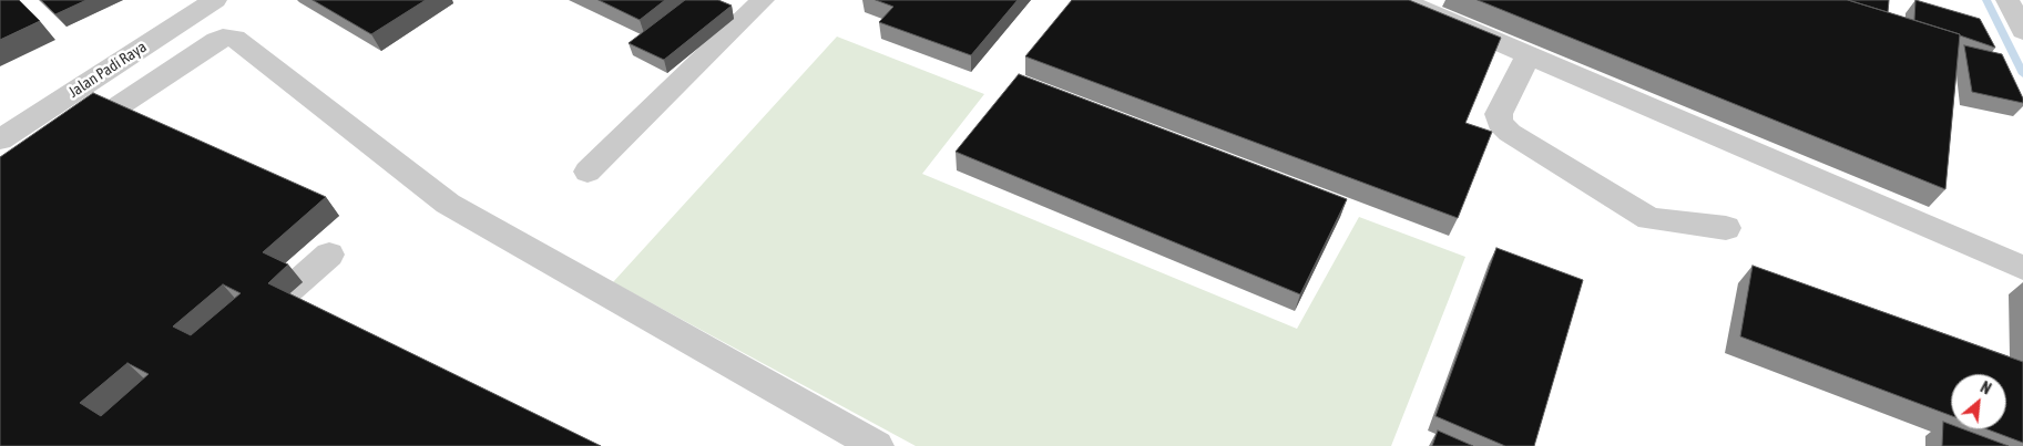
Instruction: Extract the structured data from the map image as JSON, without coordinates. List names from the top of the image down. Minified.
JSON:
{"streets":{"street":["Jalan Padi Raya"]},"north":"top right"}
